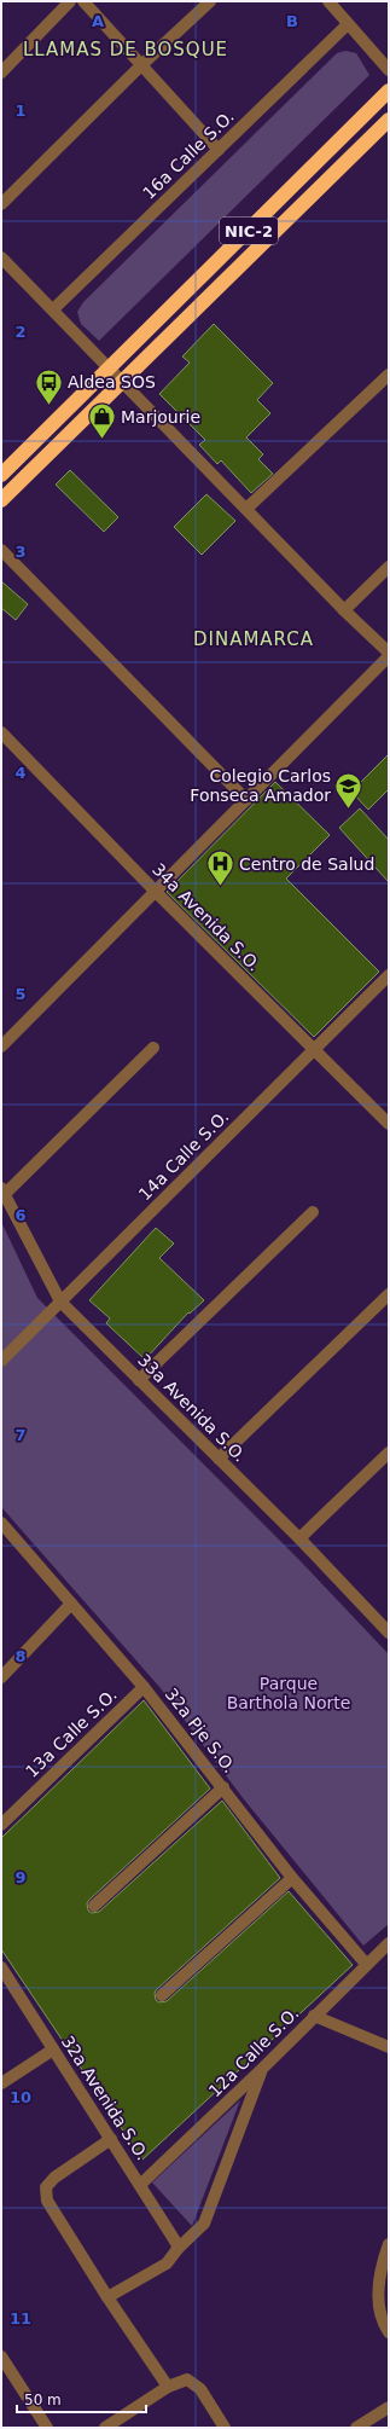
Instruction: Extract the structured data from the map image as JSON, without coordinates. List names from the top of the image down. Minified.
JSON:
{"streets":{"highway":["NIC-2"],"street":["16a Calle S.O.","34a Avenida S.O.","14a Calle S.O.","33a Avenida S.O.","32a Pje S.O.","13a Calle S.O.","12a Calle S.O.","32a Avenida S.O."]},"crossings":[["34a Avenida S.O.","14a Calle S.O."],["14a Calle S.O.","33a Avenida S.O."],["32a Pje S.O.","13a Calle S.O."],["32a Pje S.O.","12a Calle S.O."],["12a Calle S.O.","32a Avenida S.O."]],"districts":["LLAMAS DE BOSQUE","DINAMARCA"],"parks":["Parque Barthola Norte"],"places":{"bus stop":["Aldea SOS"],"shop":["Marjourie"],"school or university":["Colegio Carlos Fonseca Amador"],"hospital":["Centro de Salud"]},"scale_bar":"50 m","grid":{"columns":["A","B"],"rows":["1","2","3","4","5","6","7","8","9","10","11"]}}
